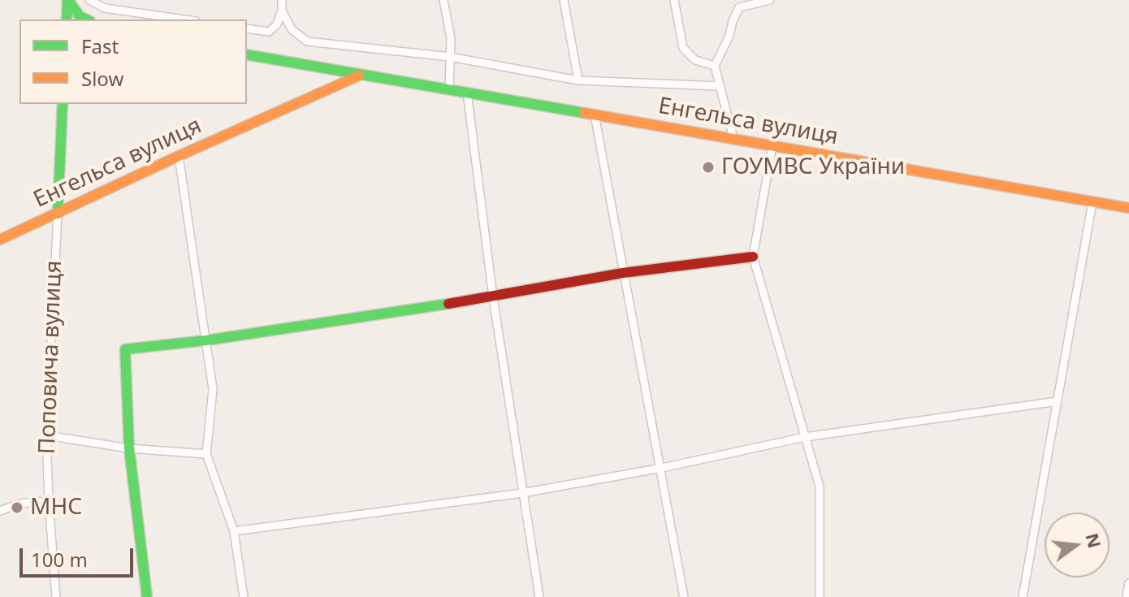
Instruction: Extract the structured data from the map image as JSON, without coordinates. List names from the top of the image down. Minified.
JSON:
{"streets":{"street":["Енгельса вулиця","Поповича вулиця"]},"crossings":[["Енгельса вулиця","Поповича вулиця"]],"places":["ГОУМВС України","МНС"],"legend":["Fast","Slow"],"scale_bar":"100 m","north":"right"}
